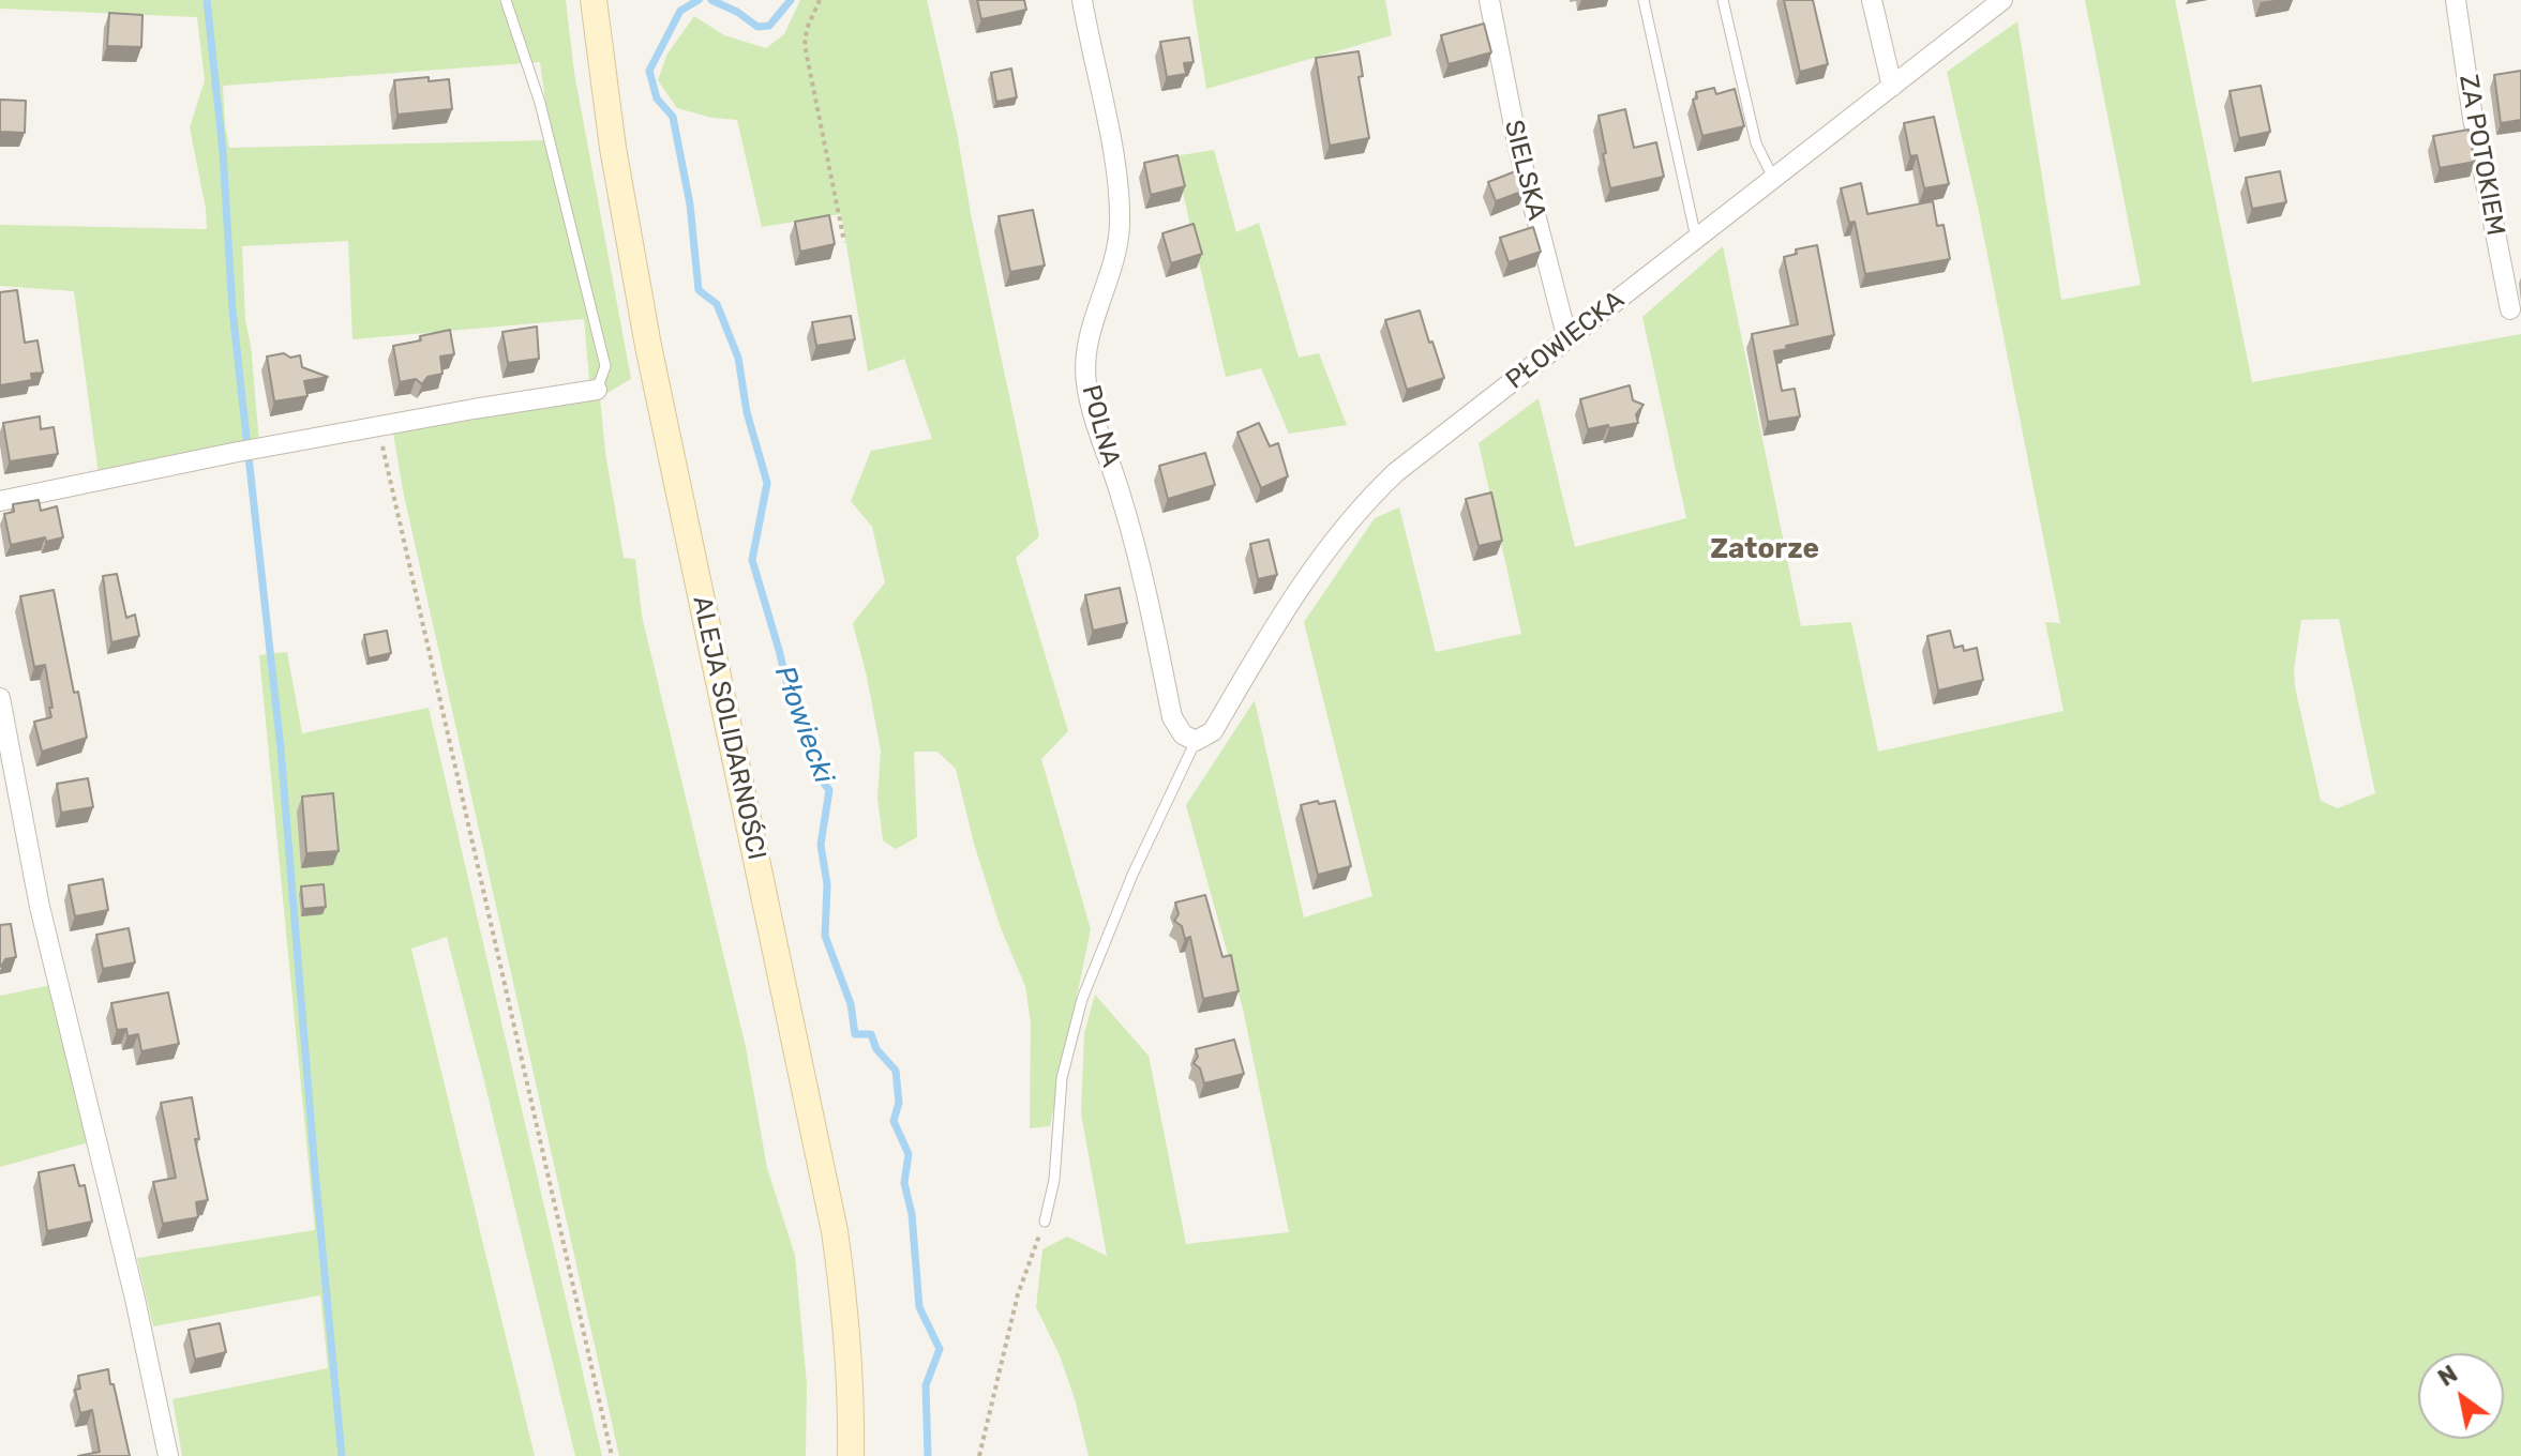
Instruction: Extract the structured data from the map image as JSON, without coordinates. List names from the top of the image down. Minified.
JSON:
{"streets":{"main road":["ALEJA SOLIDARNOŚCI"],"street":["ZA POTOKIEM","SIELSKA","PŁOWIECKA","POLNA"]},"crossings":[["SIELSKA","PŁOWIECKA"],["PŁOWIECKA","POLNA"]],"districts":["Zatorze"],"water":["Płowiecki"],"north":"top left"}
